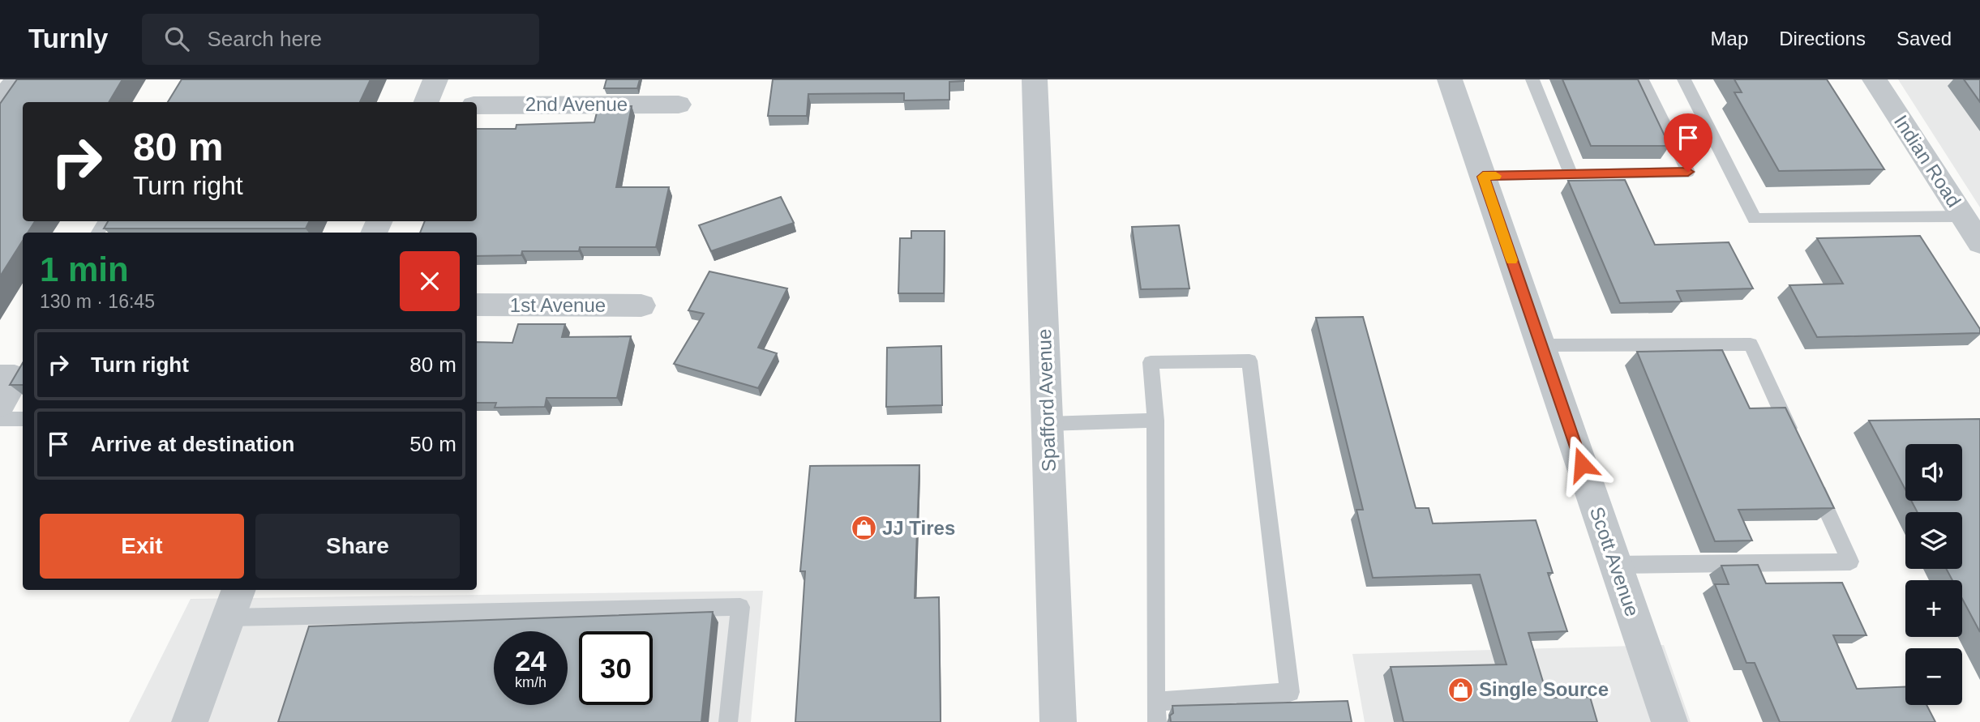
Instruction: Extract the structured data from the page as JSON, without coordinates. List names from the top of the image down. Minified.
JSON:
{"streets":{"street":["2nd Avenue","Indian Road","1st Avenue","Spafford Avenue","Scott Avenue"]},"places":{"shop":["JJ Tires","Single Source"]},"page":{"header":"Turnly","search":"Search here","nav":["Map","Directions","Saved"],"turn":["80 m","Turn right"],"heading":["1 min","130 m · 16:45"],"list":[{"name":"Turn right","value":"80 m"},{"name":"Arrive at destination","value":"50 m"}],"map_buttons":["+","−"],"buttons":["Exit","Share"],"speed":"24 km/h","limit":"30"}}
